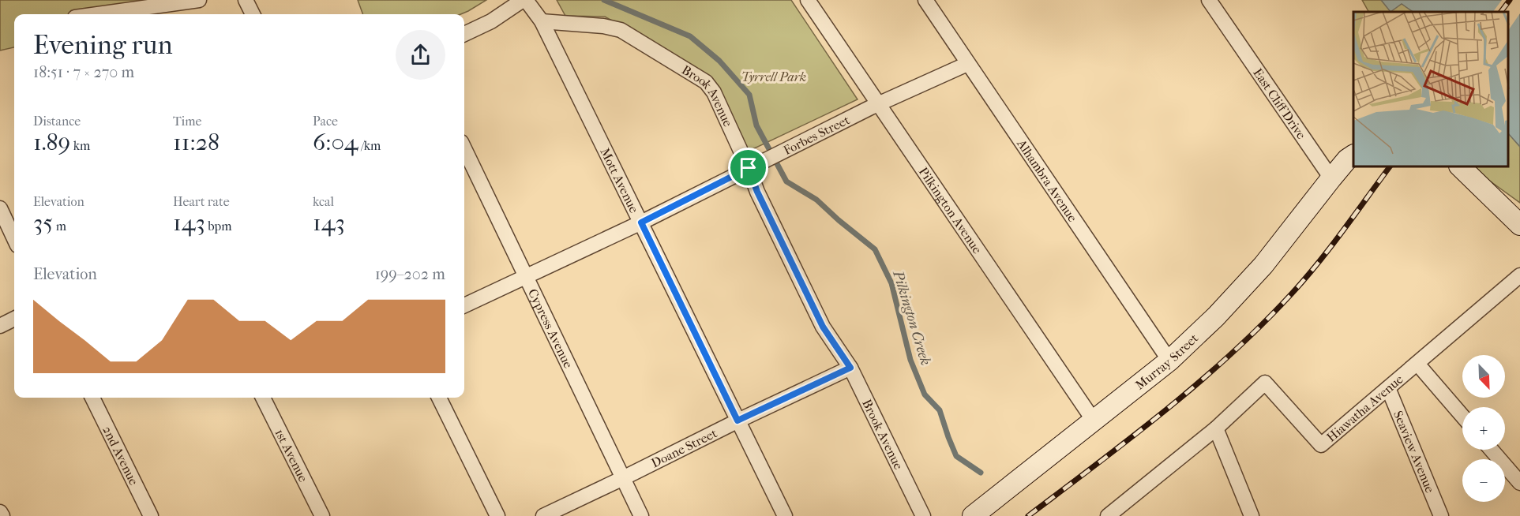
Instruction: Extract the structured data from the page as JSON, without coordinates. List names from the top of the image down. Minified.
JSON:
{"streets":{"main road":["Murray Street"],"street":["Brook Avenue","East Cliff Drive","Forbes Street","Mott Avenue","Alhambra Avenue","Pilkington Avenue","Cypress Avenue","Hiawatha Avenue","Doane Street","Seaview Avenue","2nd Avenue","1st Avenue"]},"crossings":[["Brook Avenue","Forbes Street"],["Brook Avenue","Mott Avenue"],["Brook Avenue","Doane Street"],["East Cliff Drive","Murray Street"],["Forbes Street","Mott Avenue"],["Forbes Street","Alhambra Avenue"],["Forbes Street","Pilkington Avenue"],["Forbes Street","Cypress Avenue"],["Mott Avenue","Doane Street"],["Alhambra Avenue","Murray Street"],["Pilkington Avenue","Murray Street"],["Cypress Avenue","Doane Street"],["Hiawatha Avenue","Seaview Avenue"]],"water":["Pilkington Creek"],"parks":["Tyrrell Park"],"north":"bottom right","page":{"heading":["Evening run","18:51 · 7 × 270 m"],"stats":[["Distance","1.89 km"],["Time","11:28"],["Pace","6:04 /km"],["Elevation","35 m"],["Heart rate","143 bpm"],["kcal","143"]],"chart":["Elevation","199–202 m"],"map_buttons":["+","−"]}}
